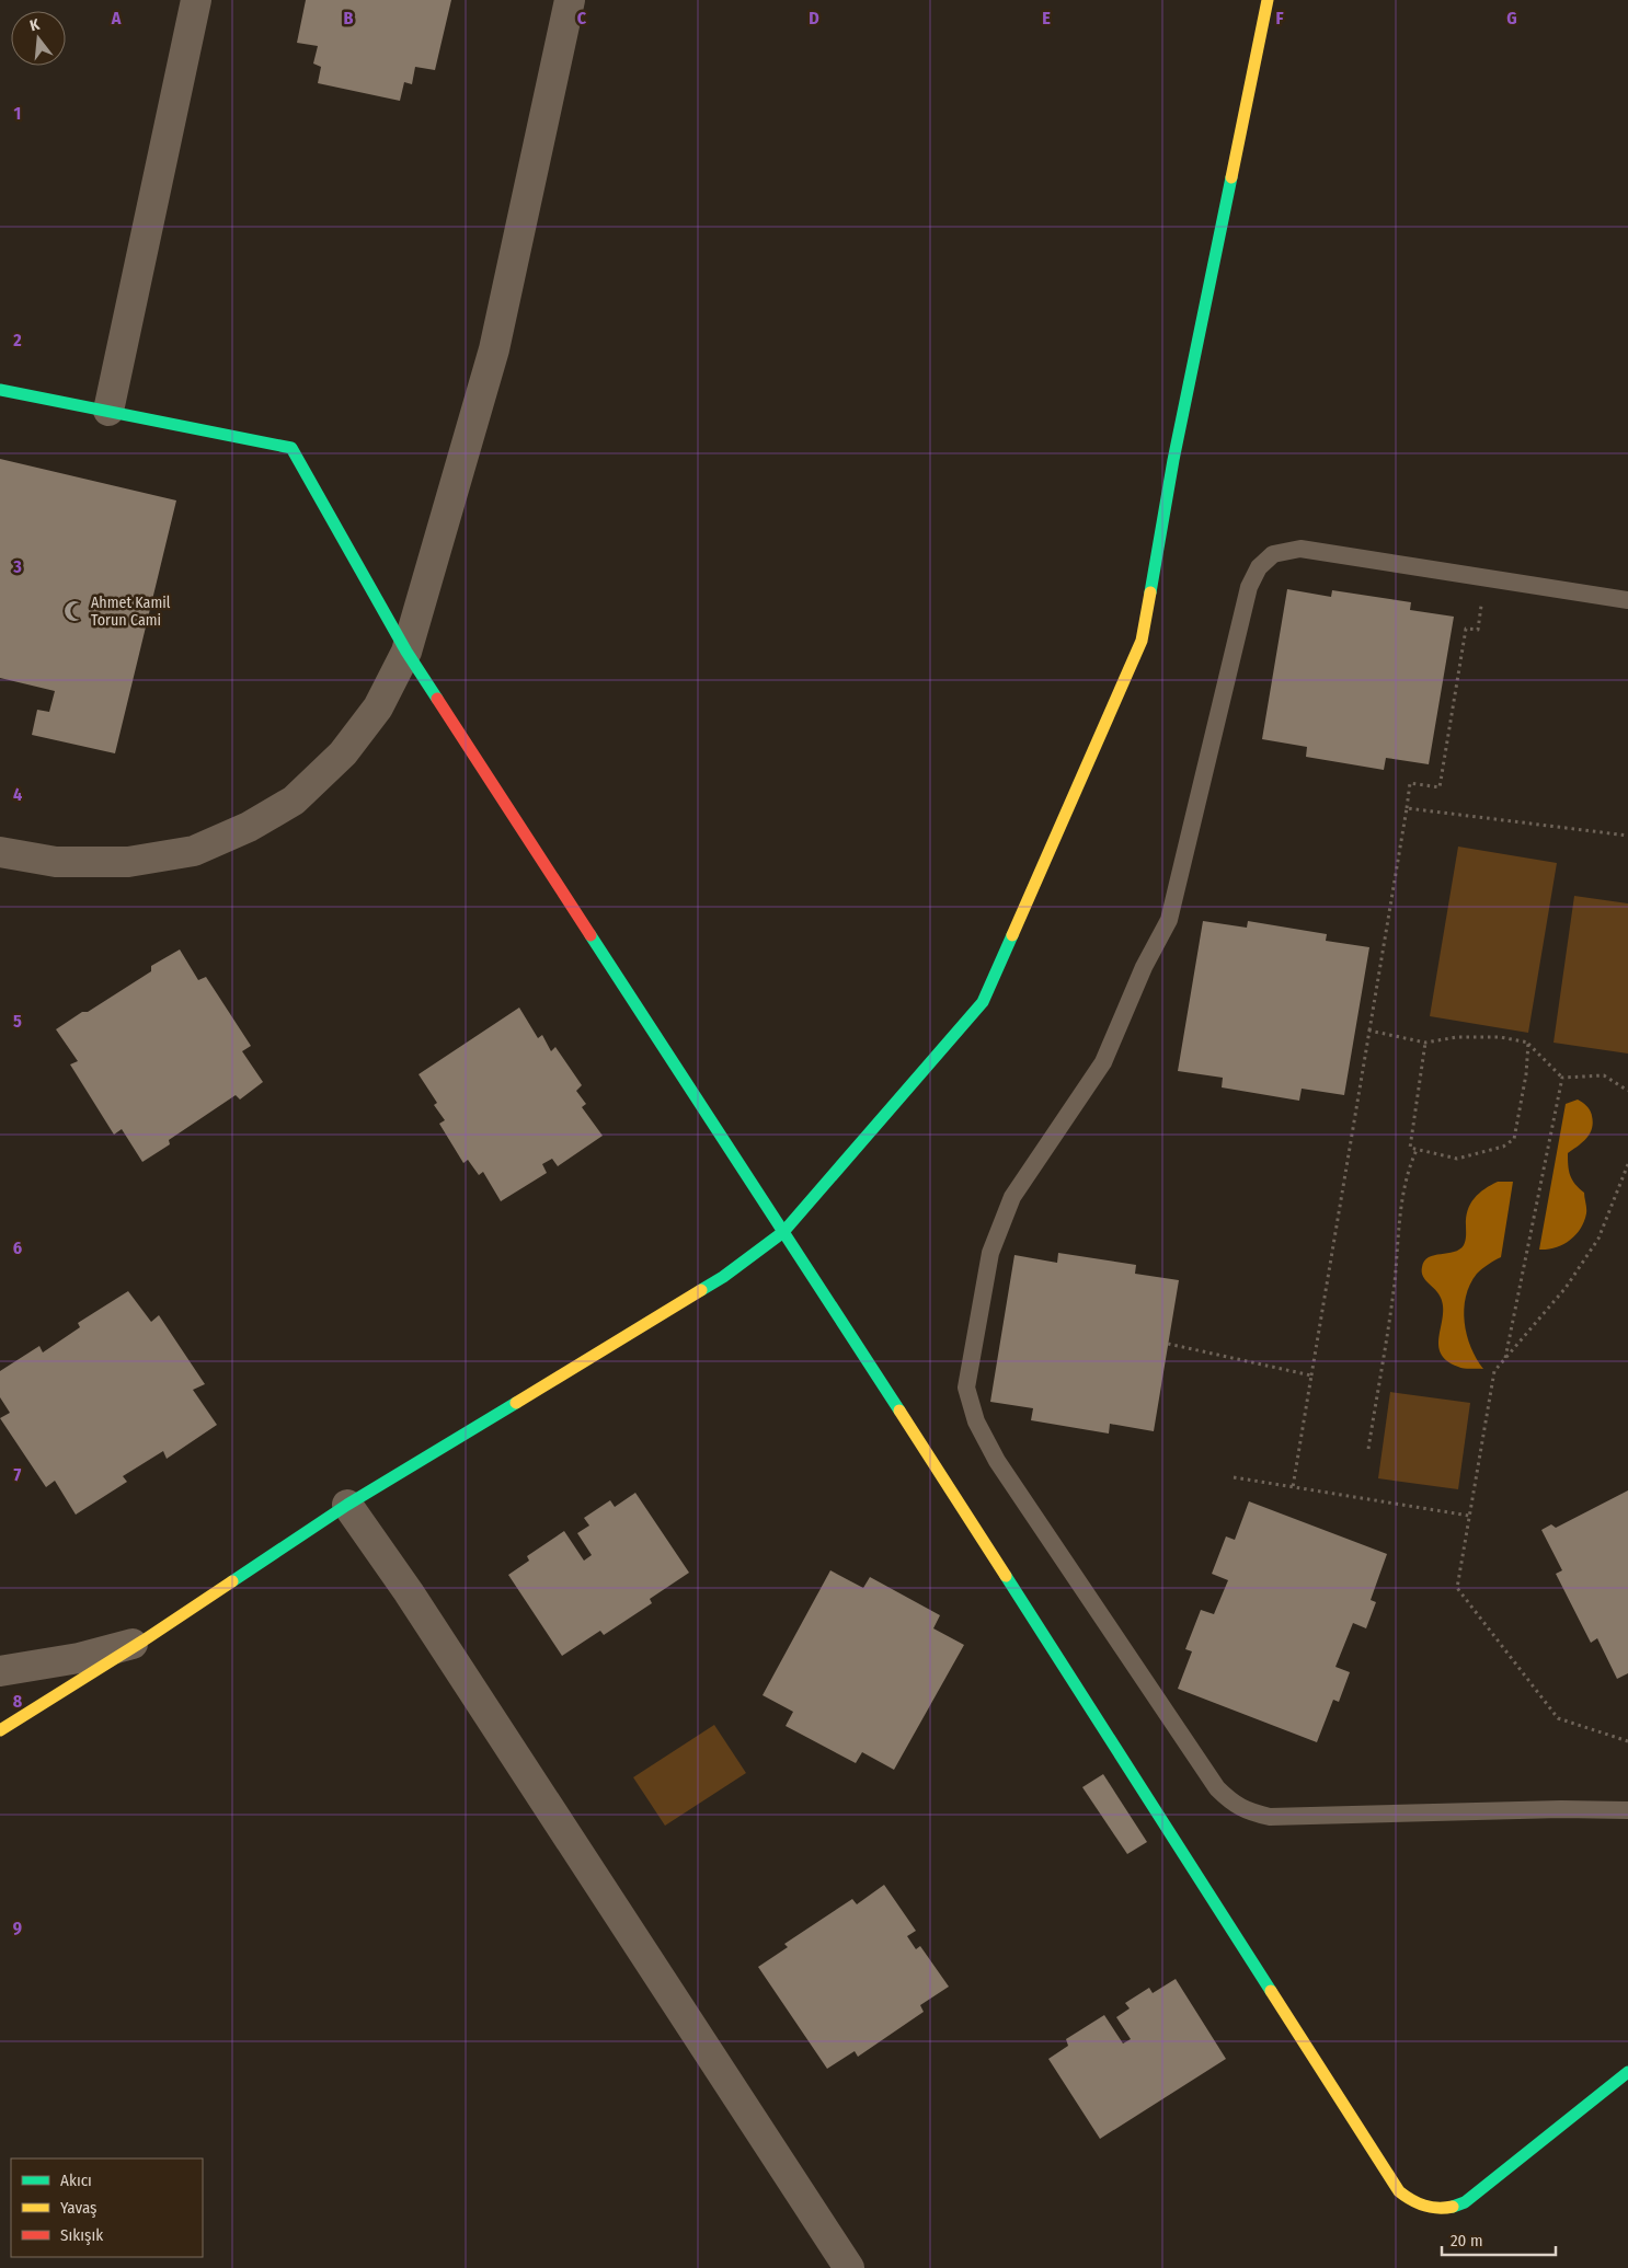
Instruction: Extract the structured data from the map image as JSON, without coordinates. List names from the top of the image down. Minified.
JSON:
{"places":{"mosque":["Ahmet Kamil Torun Cami"]},"legend":["Akıcı","Yavaş","Sıkışık"],"scale_bar":"20 m","north":"top","grid":{"columns":["A","B","C","D","E","F","G"],"rows":["1","2","3","4","5","6","7","8","9"]}}
